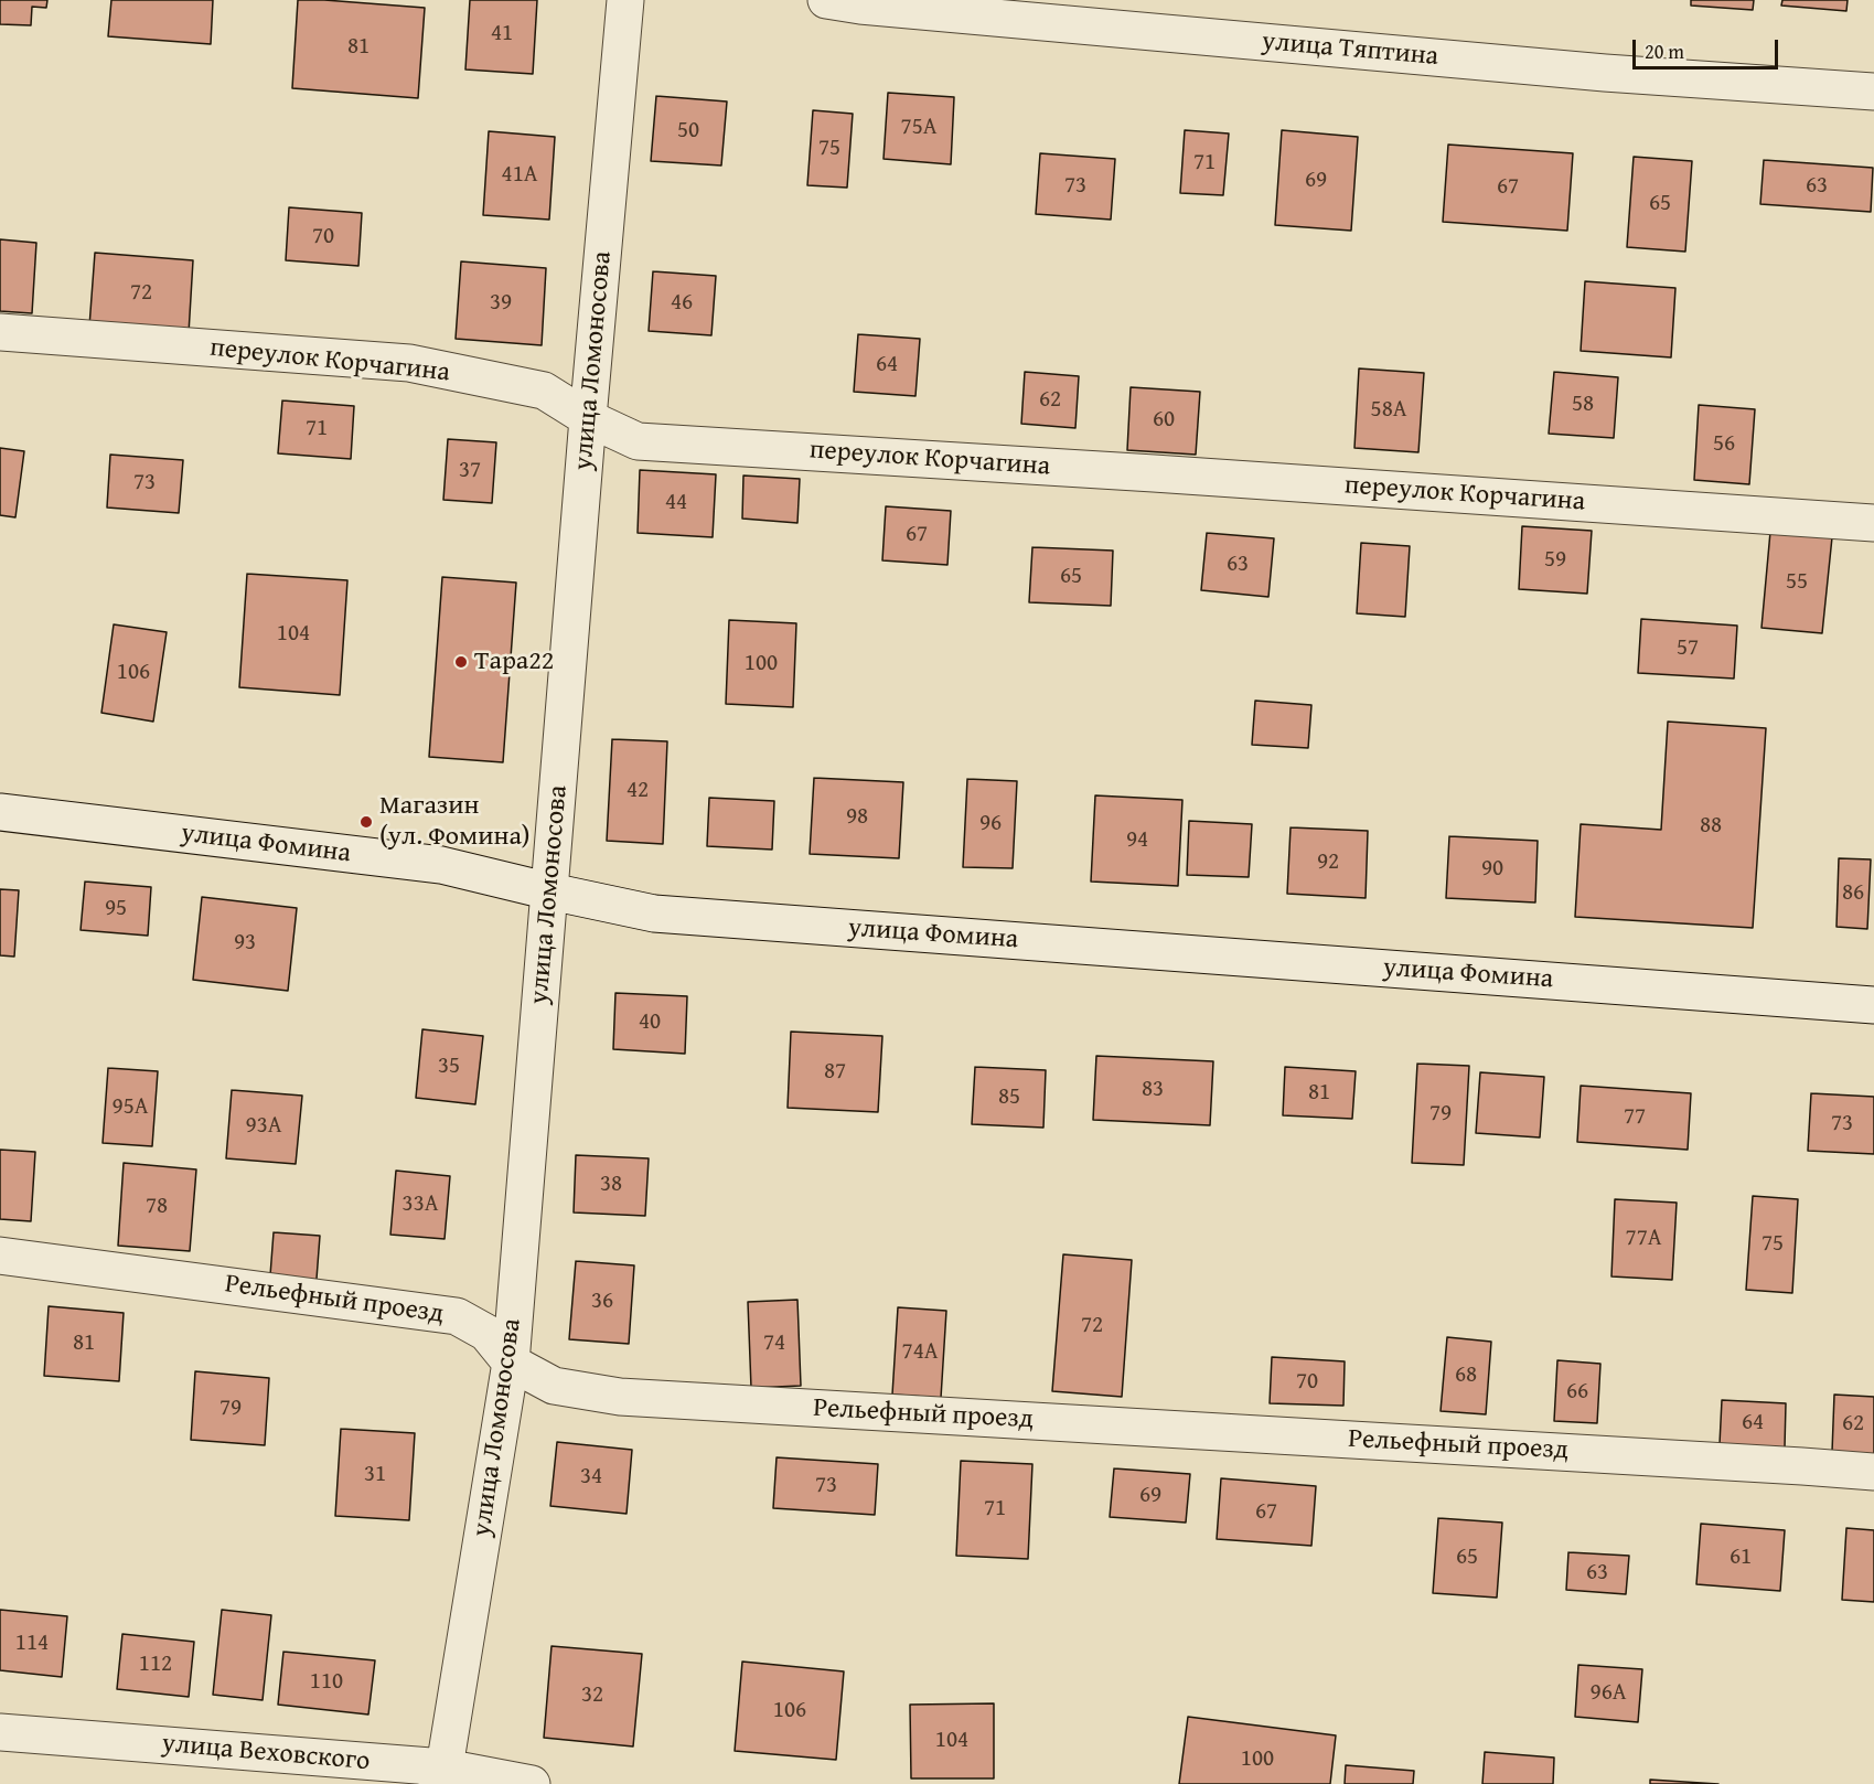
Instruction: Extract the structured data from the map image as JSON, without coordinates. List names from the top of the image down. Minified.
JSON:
{"streets":{"street":["улица Тяптина","переулок Корчагина","улица Ломоносова","улица Фомина","Рельефный проезд","улица Веховского"]},"crossings":[["переулок Корчагина","улица Ломоносова"],["улица Ломоносова","улица Фомина"],["улица Ломоносова","Рельефный проезд"],["улица Ломоносова","улица Веховского"]],"places":["Тара22","Магазин (ул. Фомина)"],"house_numbers":["41","81","75А","50","75","71","41А","69","73","63","67","65","70","72","39","46","64","62","58","58А","60","71","56","37","73","44","67","59","63","65","55","104","57","100","106","42","98","96","88","94","92","90","86","95","93","40","35","87","83","81","85","95А","79","77","73","93А","38","33А","78","77А","75","36","72","81","74","74А","68","70","66","79","64","62","31","34","73","69","71","67","65","61","63","114","112","110","96А","32","106","104","100"],"scale_bar":"20 m"}
